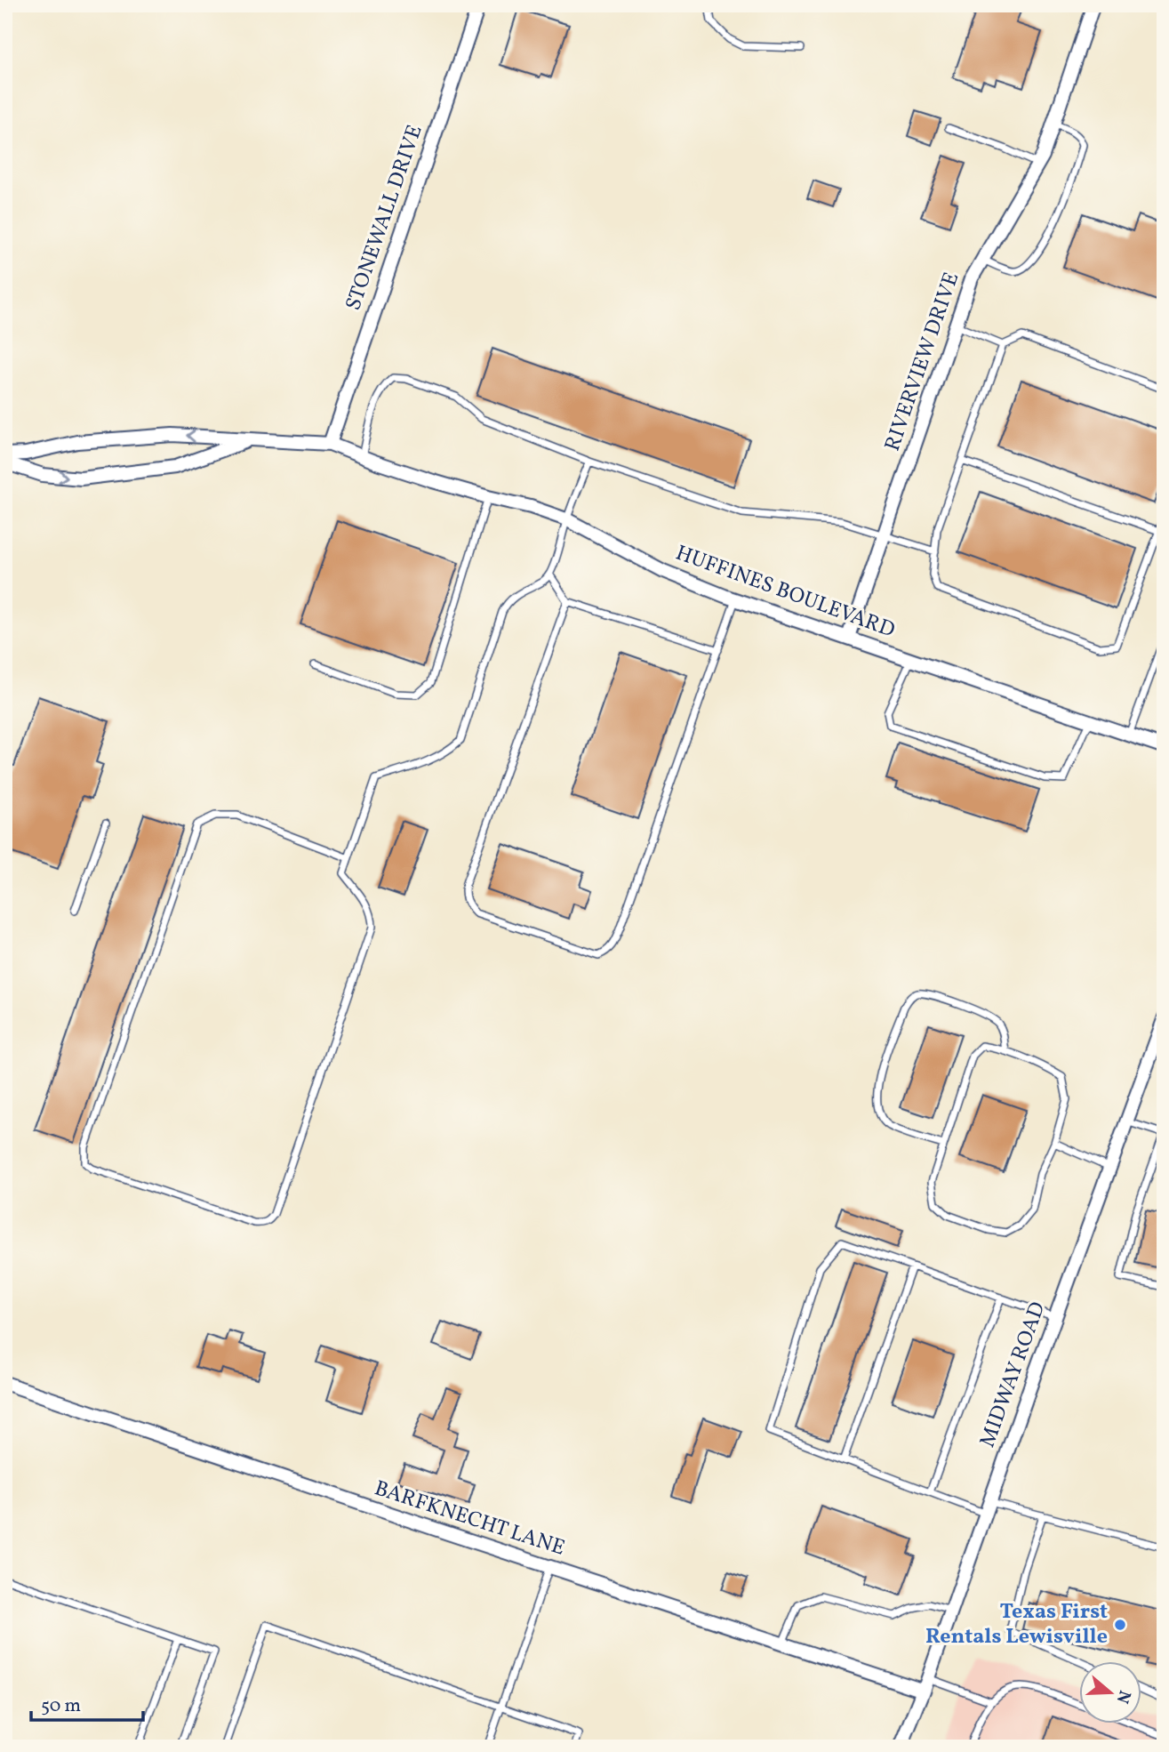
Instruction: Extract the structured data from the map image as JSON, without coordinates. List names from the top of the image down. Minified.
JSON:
{"streets":{"street":["STONEWALL DRIVE","RIVERVIEW DRIVE","HUFFINES BOULEVARD","MIDWAY ROAD","BARFKNECHT LANE"]},"crossings":[["STONEWALL DRIVE","HUFFINES BOULEVARD"],["RIVERVIEW DRIVE","HUFFINES BOULEVARD"],["MIDWAY ROAD","BARFKNECHT LANE"]],"places":["Texas First Rentals Lewisville"],"scale_bar":"50 m","north":"right"}
